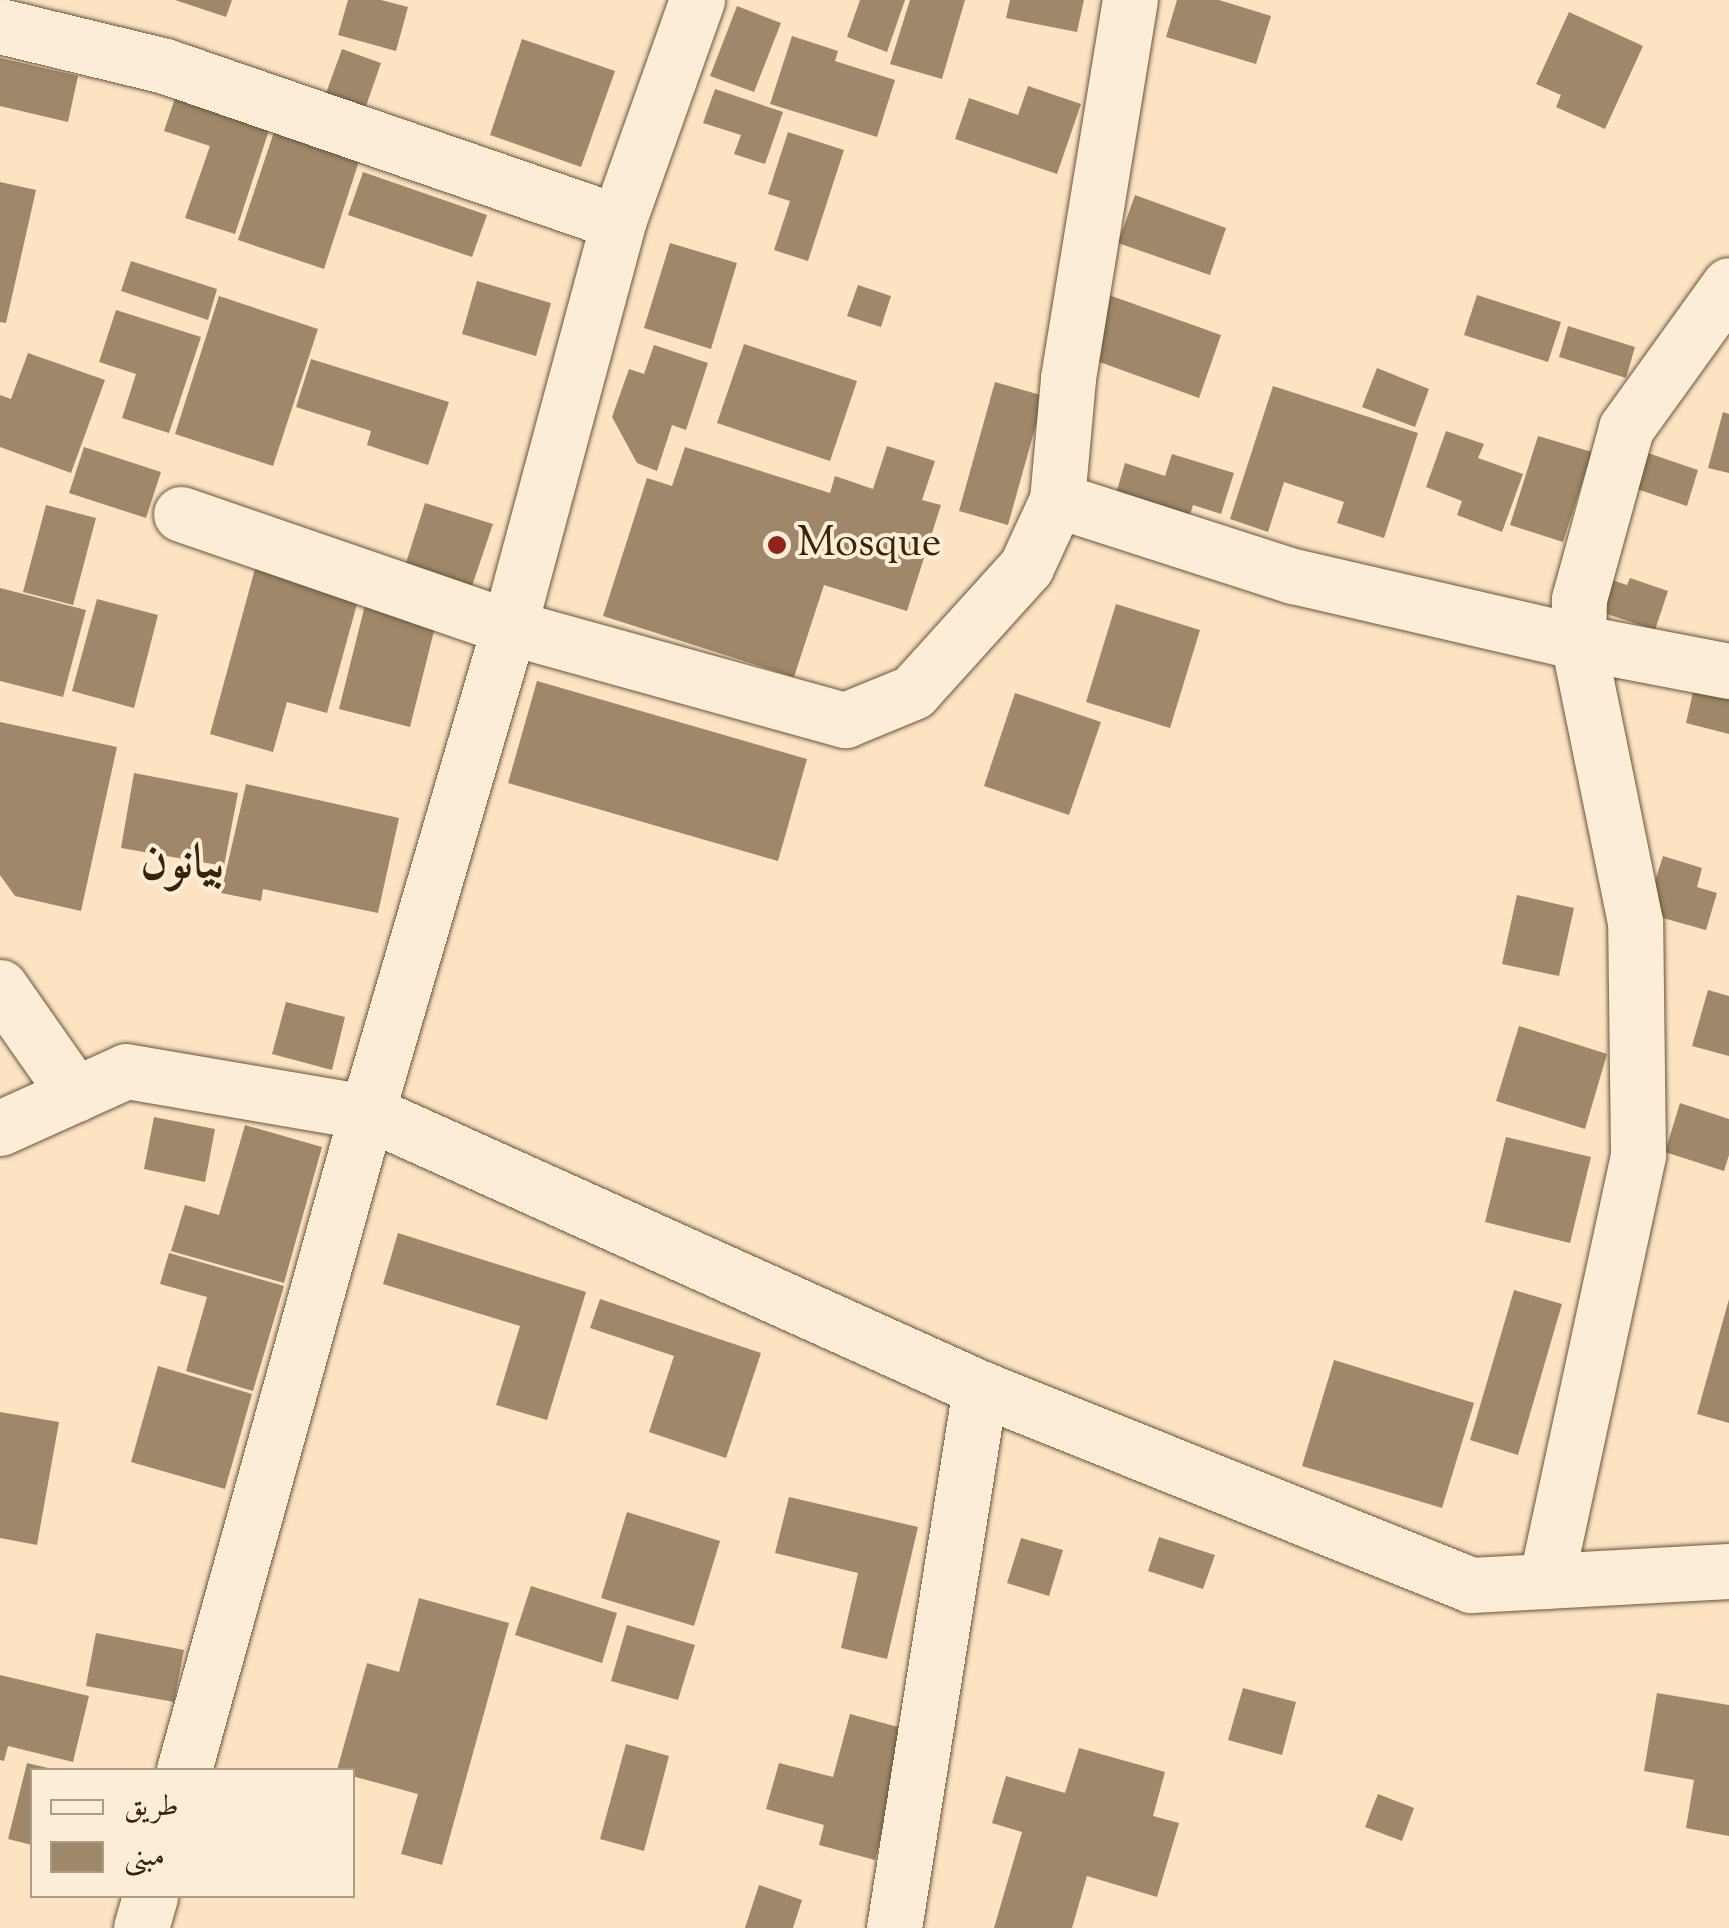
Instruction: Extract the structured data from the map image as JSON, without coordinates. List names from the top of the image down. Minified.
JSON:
{"districts":["بيانون"],"places":["Mosque"],"legend":["طريق","مبنى"]}
